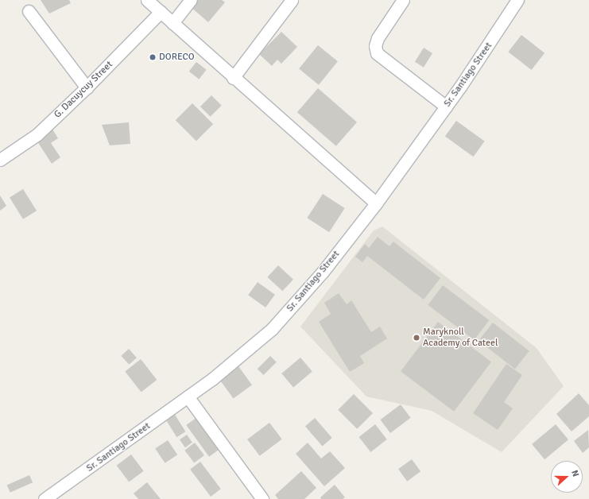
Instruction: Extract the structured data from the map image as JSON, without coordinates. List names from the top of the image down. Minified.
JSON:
{"streets":{"street":["Sr. Santiago Street","G. Dacuycuy Street"]},"places":["DORECO","Maryknoll Academy of Cateel"],"north":"right"}
